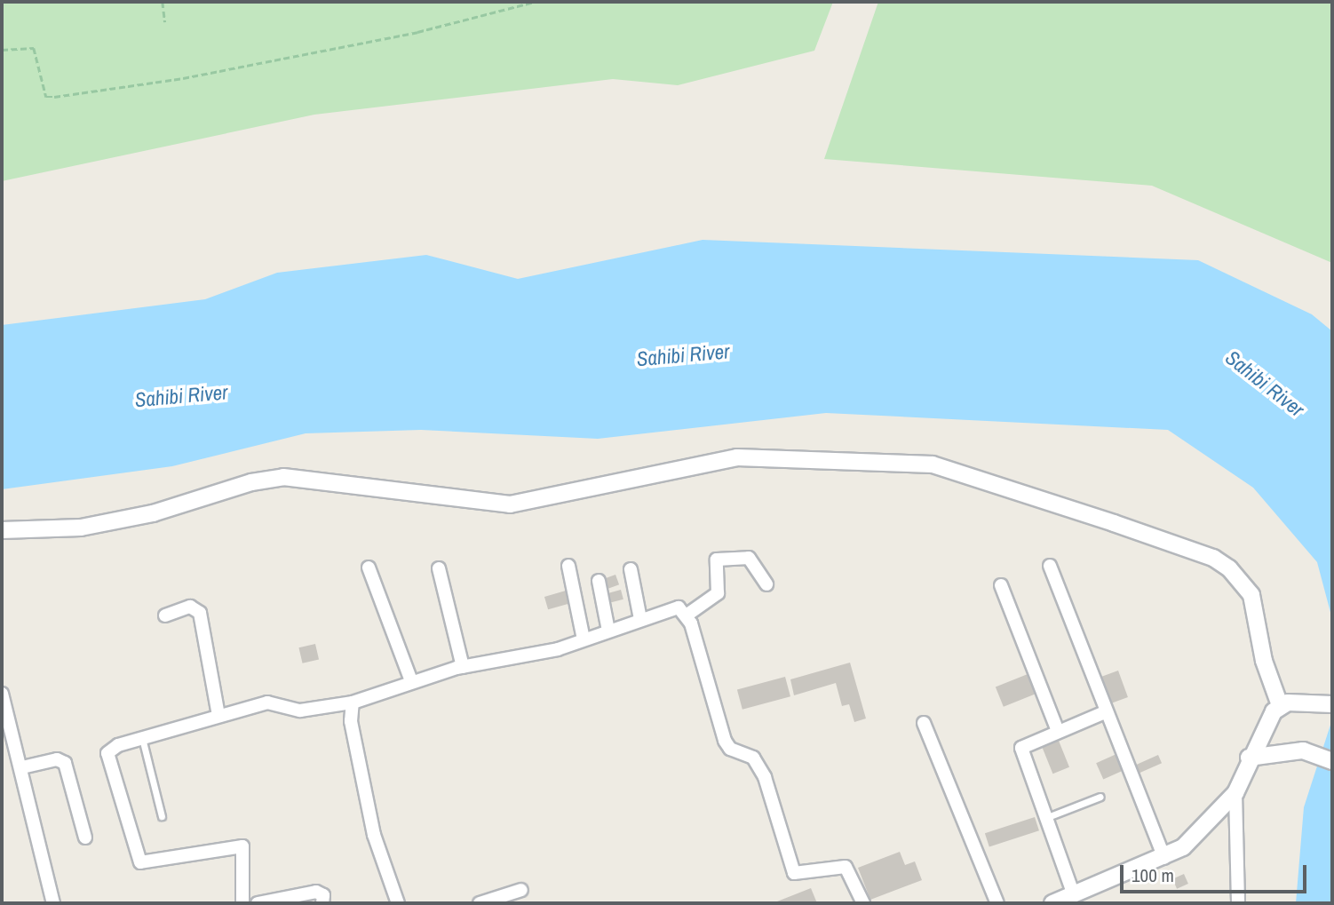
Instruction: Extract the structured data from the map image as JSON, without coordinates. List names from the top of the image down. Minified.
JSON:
{"water":["Sahibi River"],"scale_bar":"100 m"}
